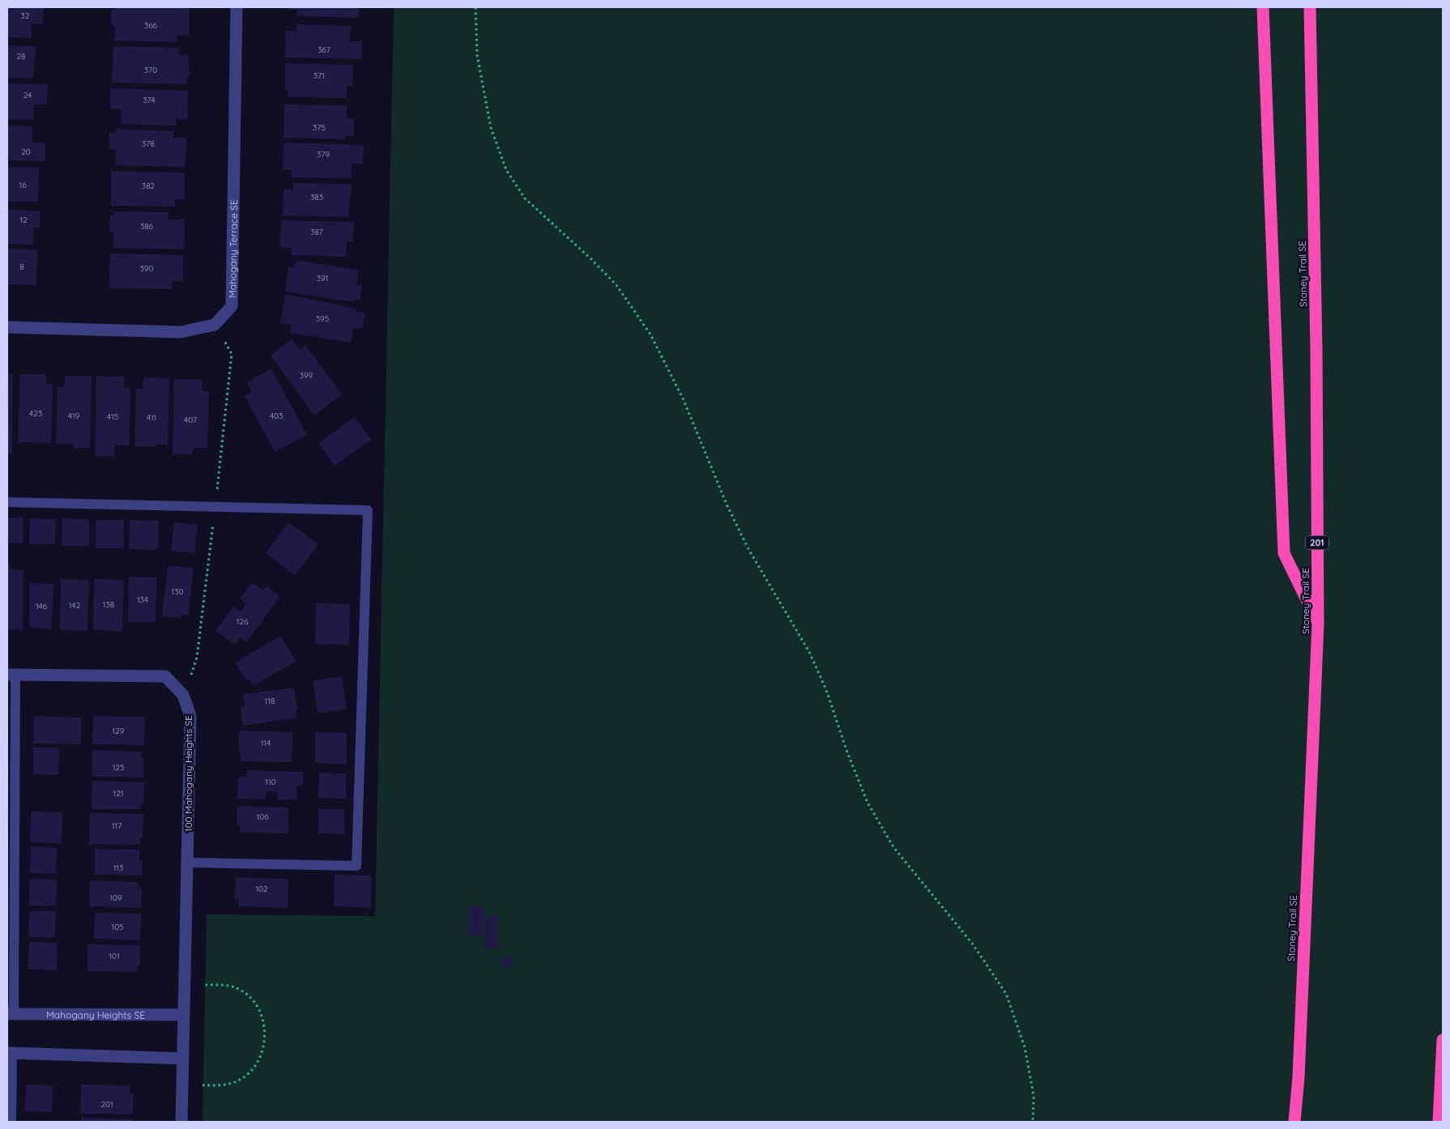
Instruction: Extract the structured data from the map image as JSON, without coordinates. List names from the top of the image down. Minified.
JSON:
{"streets":{"highway":["Stoney Trail SE","201"],"street":["Mahogany Terrace SE","100 Mahogany Heights SE","Mahogany Heights SE"]},"crossings":[["100 Mahogany Heights SE","Mahogany Heights SE"]],"house_numbers":["32","366","367","28","370","371","24","374","375","378","20","379","16","382","383","12","386","387","8","390","391","395","399","423","419","403","415","411","407","130","134","138","142","146","126","118","129","114","125","110","121","106","117","113","102","109","105","101","201"]}
